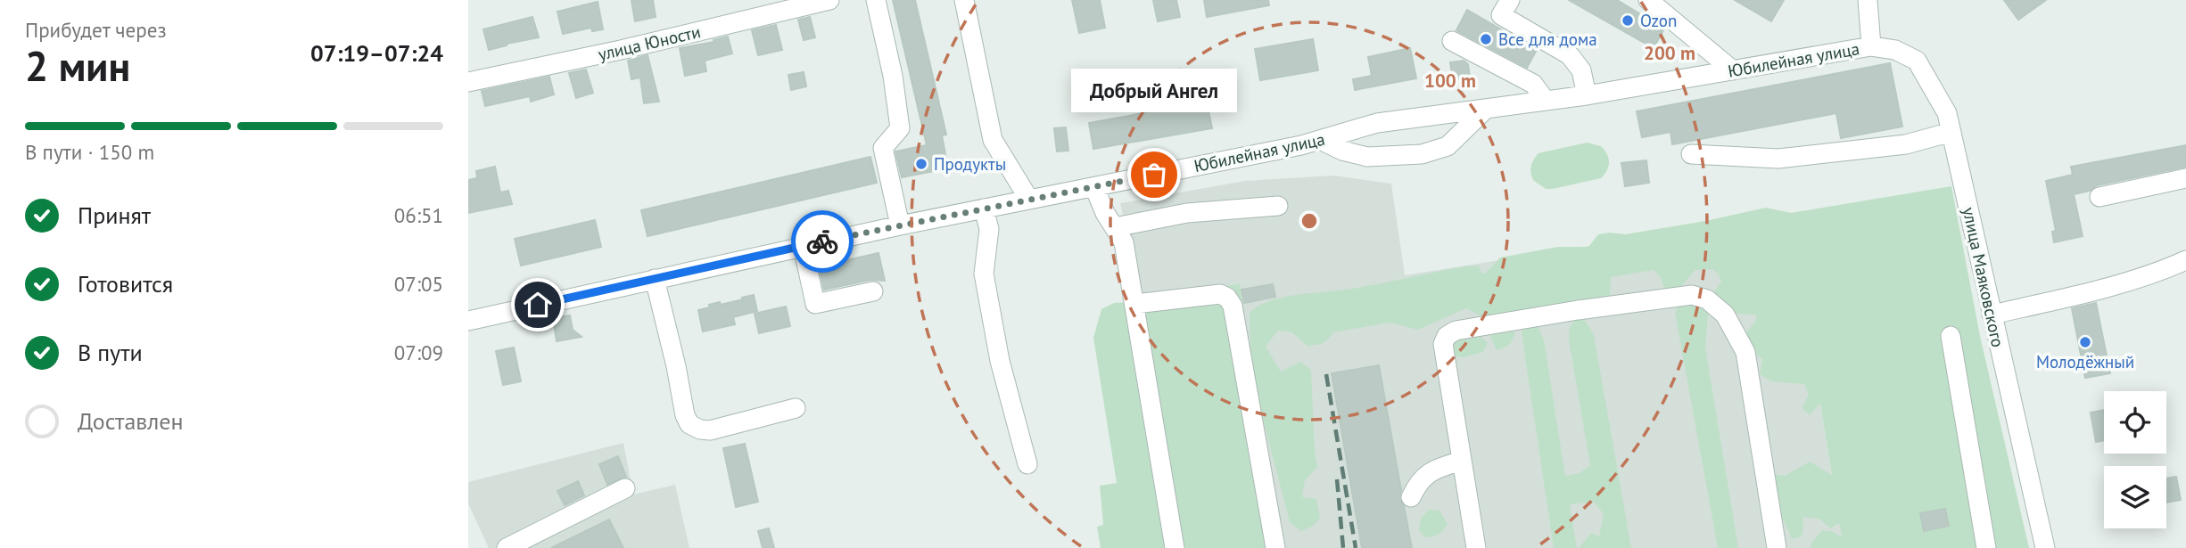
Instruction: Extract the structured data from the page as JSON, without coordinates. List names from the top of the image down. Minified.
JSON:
{"streets":{"street":["улица Юности","Юбилейная улица","улица Маяковского"]},"crossings":[["Юбилейная улица","улица Маяковского"]],"places":["Ozon","Все для дома","Продукты","Добрый Ангел","Молодёжный"],"page":{"heading":["2 мин","Прибудет через","07:19–07:24"],"bubble":"Добрый Ангел","bar":"В пути · 150 m","list":[["Принят","06:51"],["Готовится","07:05"],["В пути","07:09"],"Доставлен"]},"rings":["200 m","100 m"]}
